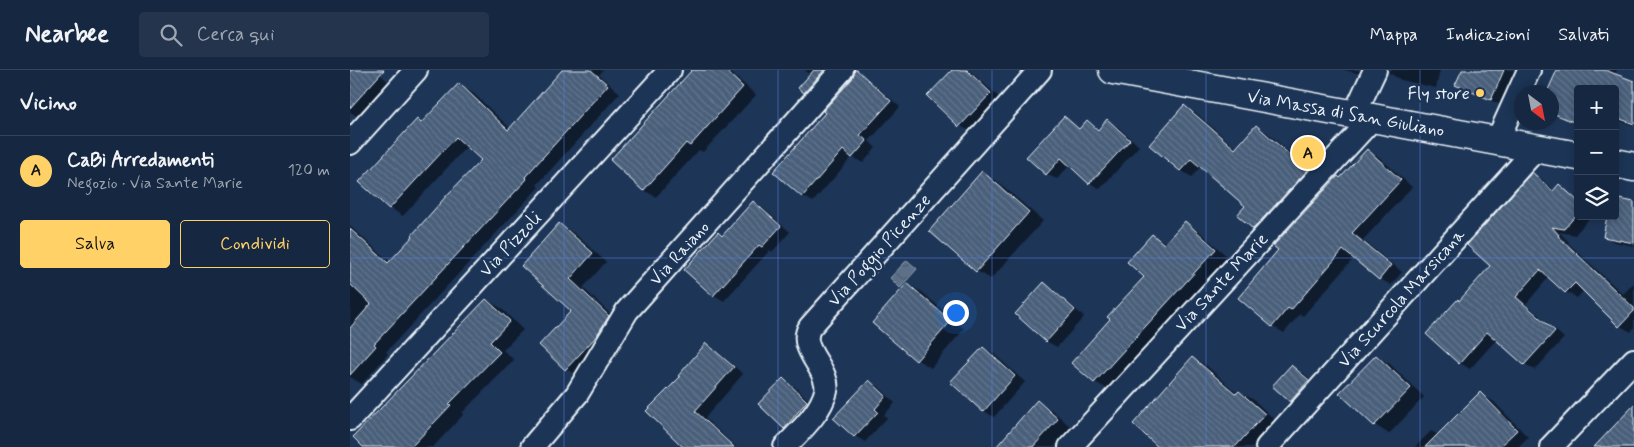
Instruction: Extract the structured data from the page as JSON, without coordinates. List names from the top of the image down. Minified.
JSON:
{"streets":{"street":["Via Massa di San Giuliano","Via Pizzoli","Via Poggio Picenze","Via Raiano","Via Sante Marie","Via Scurcola Marsicana"]},"crossings":[["Via Massa di San Giuliano","Via Sante Marie"],["Via Massa di San Giuliano","Via Scurcola Marsicana"]],"places":["Fly store"],"north":"bottom right","page":{"header":"Nearbee","search":"Cerca qui","nav":["Mappa","Indicazioni","Salvati"],"heading":"Vicino","map_buttons":["+","−"],"list":[{"mark":"A","name":"CaBi Arredamenti","note":"Negozio · Via Sante Marie","value":"120 m"}],"pins":"A","buttons":["Salva","Condividi"]}}
